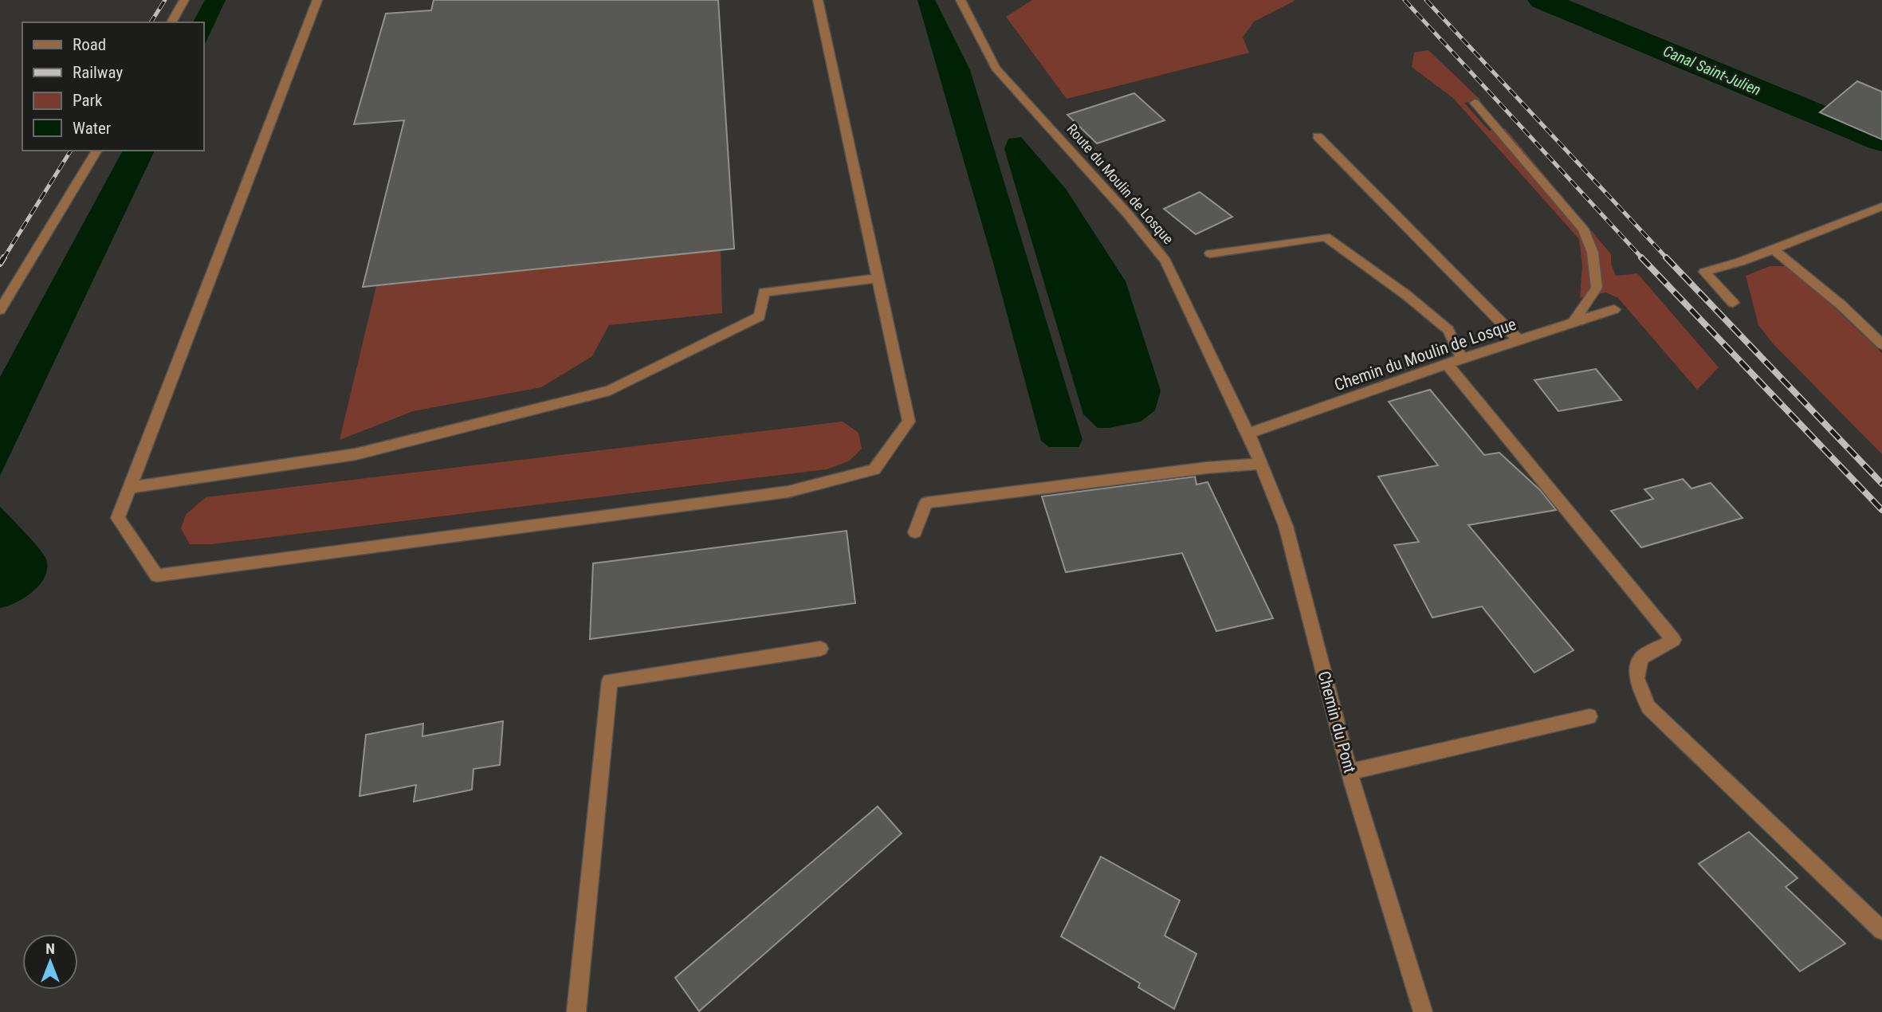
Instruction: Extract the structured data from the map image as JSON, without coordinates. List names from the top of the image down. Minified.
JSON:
{"streets":{"street":["Route du Moulin de Losque","Chemin du Moulin de Losque","Chemin du Pont"]},"crossings":[["Route du Moulin de Losque","Chemin du Moulin de Losque"],["Route du Moulin de Losque","Chemin du Pont"],["Chemin du Moulin de Losque","Chemin du Pont"]],"water":["Canal Saint-Julien"],"legend":["Road","Railway","Park","Water"],"north":"top"}
